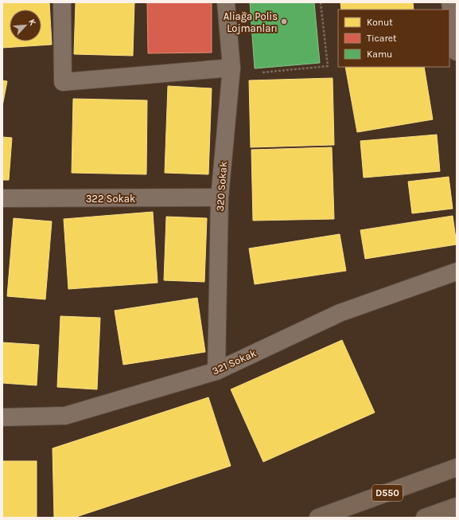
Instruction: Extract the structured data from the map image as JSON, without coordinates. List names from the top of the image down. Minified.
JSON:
{"streets":{"highway":["D550"],"street":["320 Sokak","322 Sokak","321 Sokak"]},"crossings":[["320 Sokak","322 Sokak"],["320 Sokak","321 Sokak"]],"places":["Aliağa Polis Lojmanları"],"legend":["Konut","Ticaret","Kamu"],"north":"top right"}
